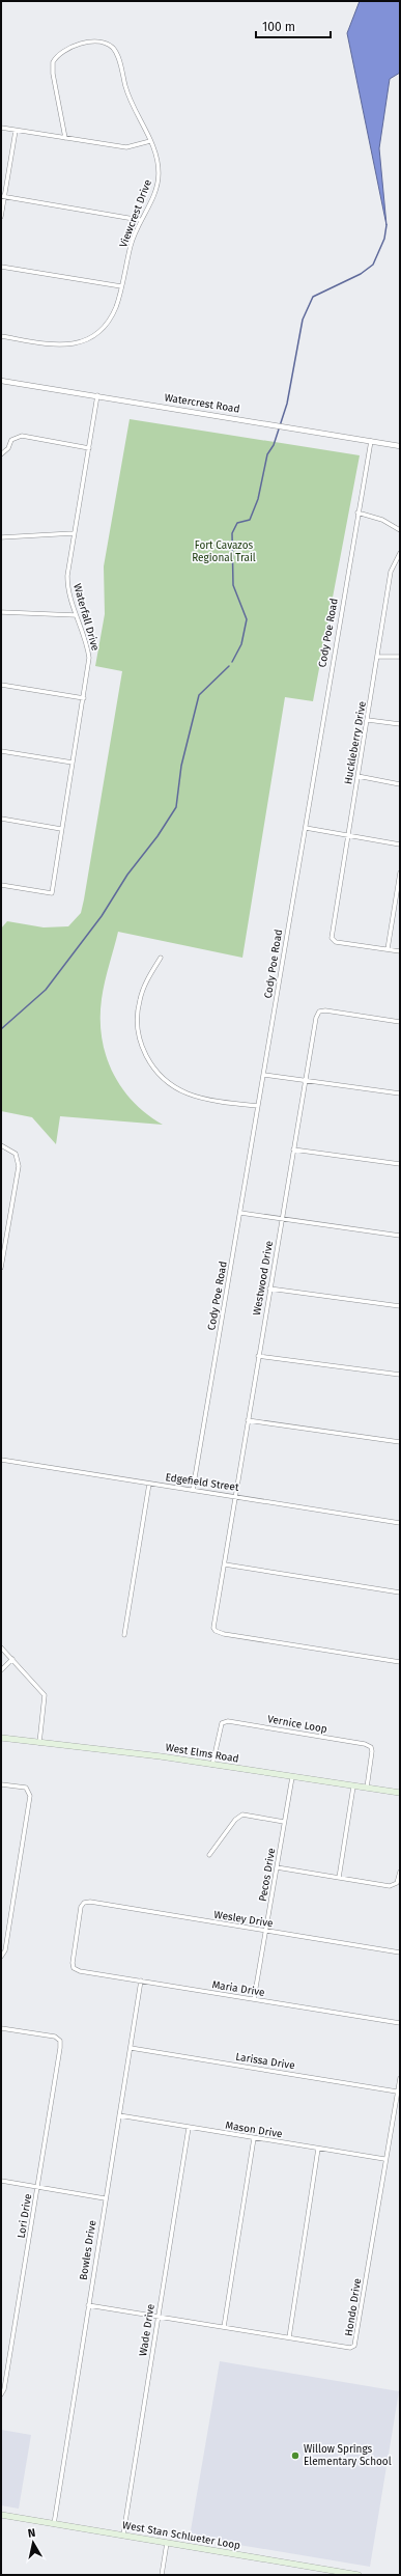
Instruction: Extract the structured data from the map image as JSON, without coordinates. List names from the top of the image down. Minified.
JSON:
{"streets":{"main road":["West Elms Road","West Stan Schlueter Loop"],"street":["Viewcrest Drive","Watercrest Road","Waterfall Drive","Cody Poe Road","Huckleberry Drive","Westwood Drive","Edgefield Street","Vernice Loop","Pecos Drive","Wesley Drive","Maria Drive","Larissa Drive","Mason Drive","Lori Drive","Bowles Drive","Hondo Drive","Wade Drive"]},"crossings":[["Watercrest Road","Waterfall Drive"],["Watercrest Road","Cody Poe Road"],["Cody Poe Road","Edgefield Street"],["Westwood Drive","Edgefield Street"],["Vernice Loop","West Elms Road"],["West Elms Road","Pecos Drive"],["Pecos Drive","Wesley Drive"],["Pecos Drive","Maria Drive"],["Wesley Drive","Maria Drive"],["Maria Drive","Bowles Drive"],["Larissa Drive","Bowles Drive"],["Larissa Drive","Hondo Drive"],["Mason Drive","Bowles Drive"],["Mason Drive","Hondo Drive"],["Mason Drive","Wade Drive"],["Bowles Drive","Hondo Drive"],["Bowles Drive","West Stan Schlueter Loop"],["Hondo Drive","Wade Drive"],["Wade Drive","West Stan Schlueter Loop"]],"parks":["Fort Cavazos Regional Trail"],"places":["Willow Springs Elementary School"],"scale_bar":"100 m","north":"top"}
